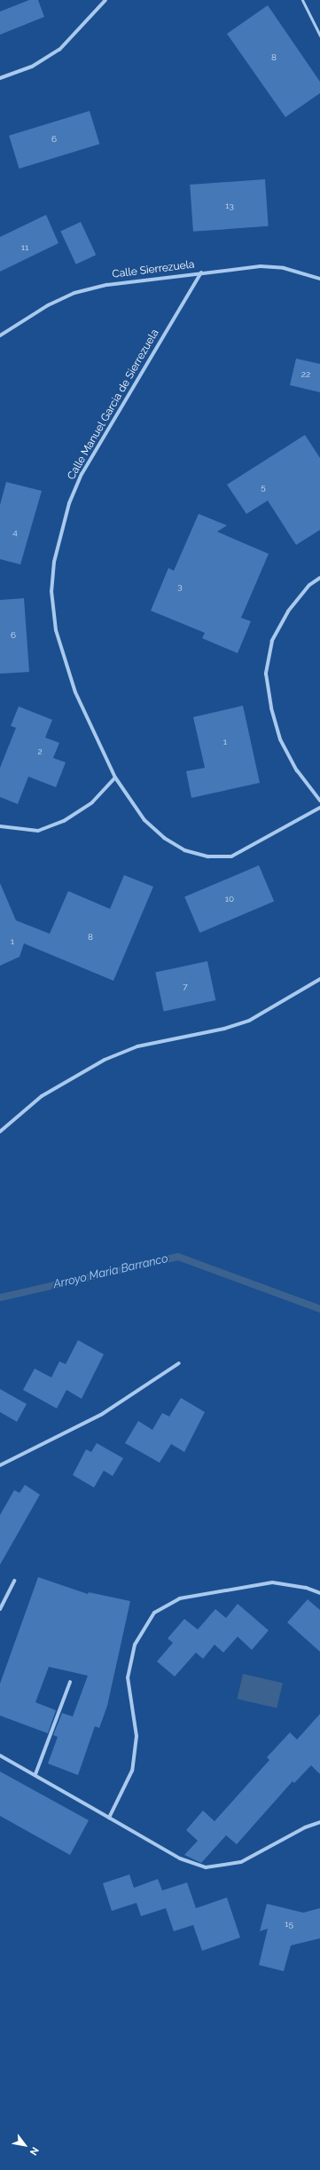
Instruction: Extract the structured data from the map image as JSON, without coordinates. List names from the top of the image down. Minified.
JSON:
{"streets":{"street":["Calle Sierrezuela","Calle Manuel Garcia de Sierrezuela"]},"crossings":[["Calle Sierrezuela","Calle Manuel Garcia de Sierrezuela"]],"water":["Arroyo Maria Barranco"],"house_numbers":["8","6","13","11","22","5","4","3","6","1","2","10","8","1","7","15"],"north":"bottom right"}
